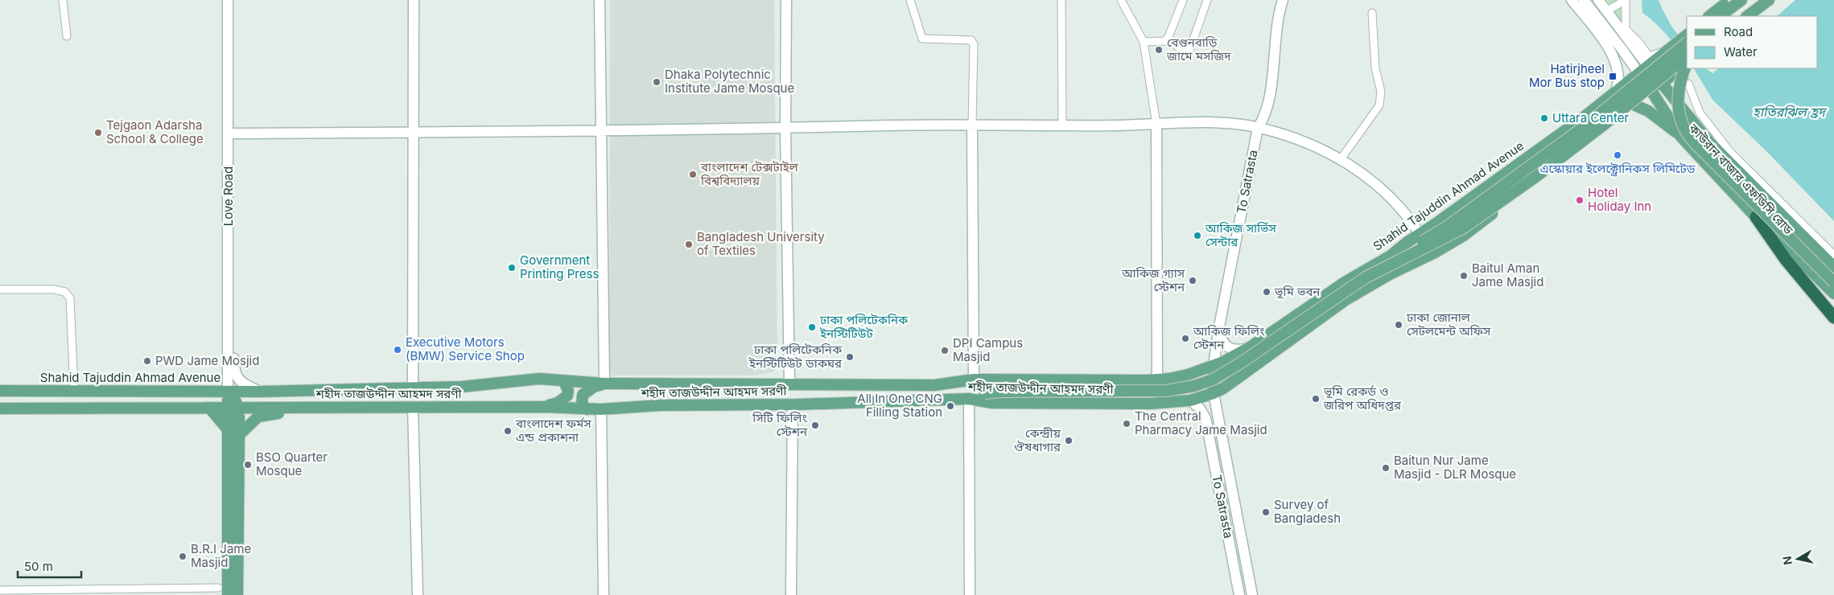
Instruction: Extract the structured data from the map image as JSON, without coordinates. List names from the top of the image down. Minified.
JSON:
{"streets":{"main road":["কাউরান বাজার এফডিসি রোড","Shahid Tajuddin Ahmad Avenue","শহীদ তাজউদ্দীন আহমদ সরণী"],"street":["To Satrasta","Love Road"]},"crossings":[["কাউরান বাজার এফডিসি রোড","Shahid Tajuddin Ahmad Avenue"],["To Satrasta","Shahid Tajuddin Ahmad Avenue"],["To Satrasta","শহীদ তাজউদ্দীন আহমদ সরণী"],["Love Road","Shahid Tajuddin Ahmad Avenue"],["Shahid Tajuddin Ahmad Avenue","শহীদ তাজউদ্দীন আহমদ সরণী"]],"water":["হাতিরঝিল হ্রদ"],"places":{"other":["বেগুনবাড়ি জামে মসজিদ","Dhaka Polytechnic Institute Jame Mosque","Uttara Center","Tejgaon Adarsha School & College","এস্কোয়ার ইলেক্ট্রোনিকস লিমিটেড","বাংলাদেশ টেক্সটাইল বিশ্ববিদ্যালয়","Hotel Holiday Inn","আকিজ সার্ভিস সেন্টার","Bangladesh University of Textiles","Government Printing Press","Baitul Aman Jame Masjid","আকিজ গ্যাস স্টেশন","ভূমি ভবন","ঢাকা জোনাল সেটলমেন্ট অফিস","ঢাকা পলিটেকনিক ইনস্টিটিউট","আকিজ ফিলিং স্টেশন","Executive Motors (BMW) Service Shop","DPI Campus Masjid","ঢাকা পলিটেকনিক ইনস্টিটিউট ডাকঘর","PWD Jame Mosjid","ভূমি রেকর্ড ও জরিপ অধিদপ্তর","All In One CNG Filling Station","The Central Pharmacy Jame Masjid","সিটি ফিলিং স্টেশন","বাংলাদেশ ফর্মস এন্ড প্রকাশনা","কেন্দ্রীয় ঔষধাগার","BSO Quarter Mosque","Baitun Nur Jame Masjid - DLR Mosque","Survey of Bangladesh","B.R.I Jame Masjid"],"transit":["Hatirjheel Mor Bus stop"]},"legend":["Road","Water"],"scale_bar":"50 m","north":"left"}
